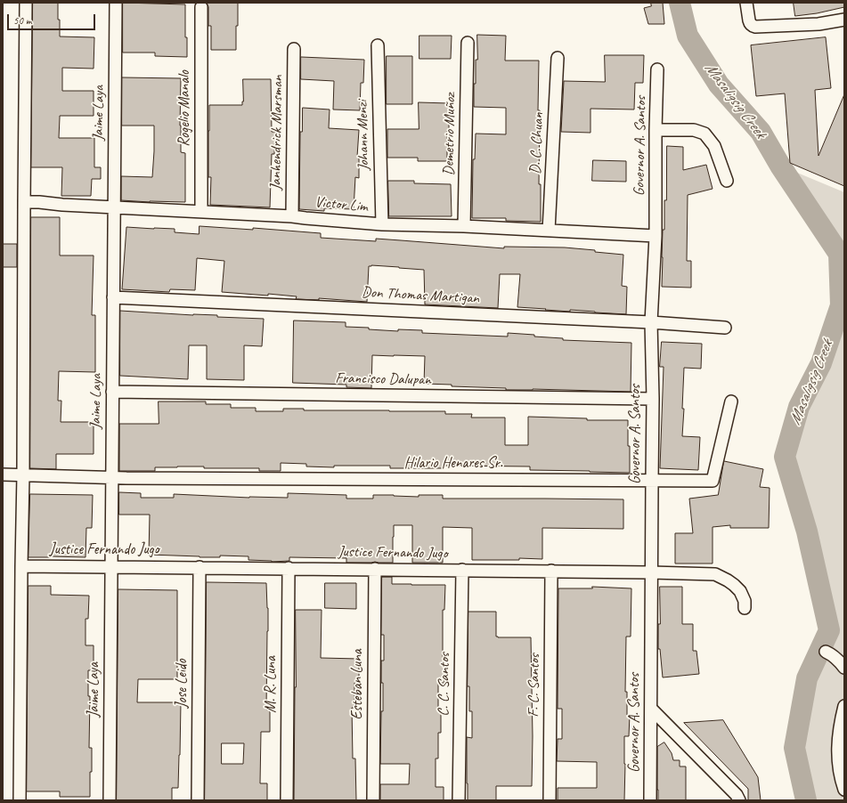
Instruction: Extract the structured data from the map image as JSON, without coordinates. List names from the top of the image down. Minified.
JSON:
{"streets":{"street":["Rogelio Manalo","Jaime Laya","Janhendrick Marsman","Demetrio Muñoz","Johann Menzi","D. C. Chuan","Governor A. Santos","Victor Lim","Don Thomas Martigan","Francisco Dalupan","Hilario Henares Sr.","Justice Fernando Jugo","Jose Leido","M. R. Luna","Esteban Luna","C. C. Santos","F. C. Santos"]},"crossings":[["Rogelio Manalo","Victor Lim"],["Jaime Laya","Victor Lim"],["Jaime Laya","Don Thomas Martigan"],["Jaime Laya","Francisco Dalupan"],["Jaime Laya","Hilario Henares Sr."],["Jaime Laya","Justice Fernando Jugo"],["Janhendrick Marsman","Victor Lim"],["Demetrio Muñoz","Victor Lim"],["Johann Menzi","Victor Lim"],["D. C. Chuan","Victor Lim"],["Governor A. Santos","Victor Lim"],["Governor A. Santos","Don Thomas Martigan"],["Governor A. Santos","Francisco Dalupan"],["Governor A. Santos","Hilario Henares Sr."],["Governor A. Santos","Justice Fernando Jugo"],["Justice Fernando Jugo","Jose Leido"],["Justice Fernando Jugo","M. R. Luna"],["Justice Fernando Jugo","Esteban Luna"],["Justice Fernando Jugo","C. C. Santos"],["Justice Fernando Jugo","F. C. Santos"]],"water":["Masaligsig Creek"],"scale_bar":"50 m"}
